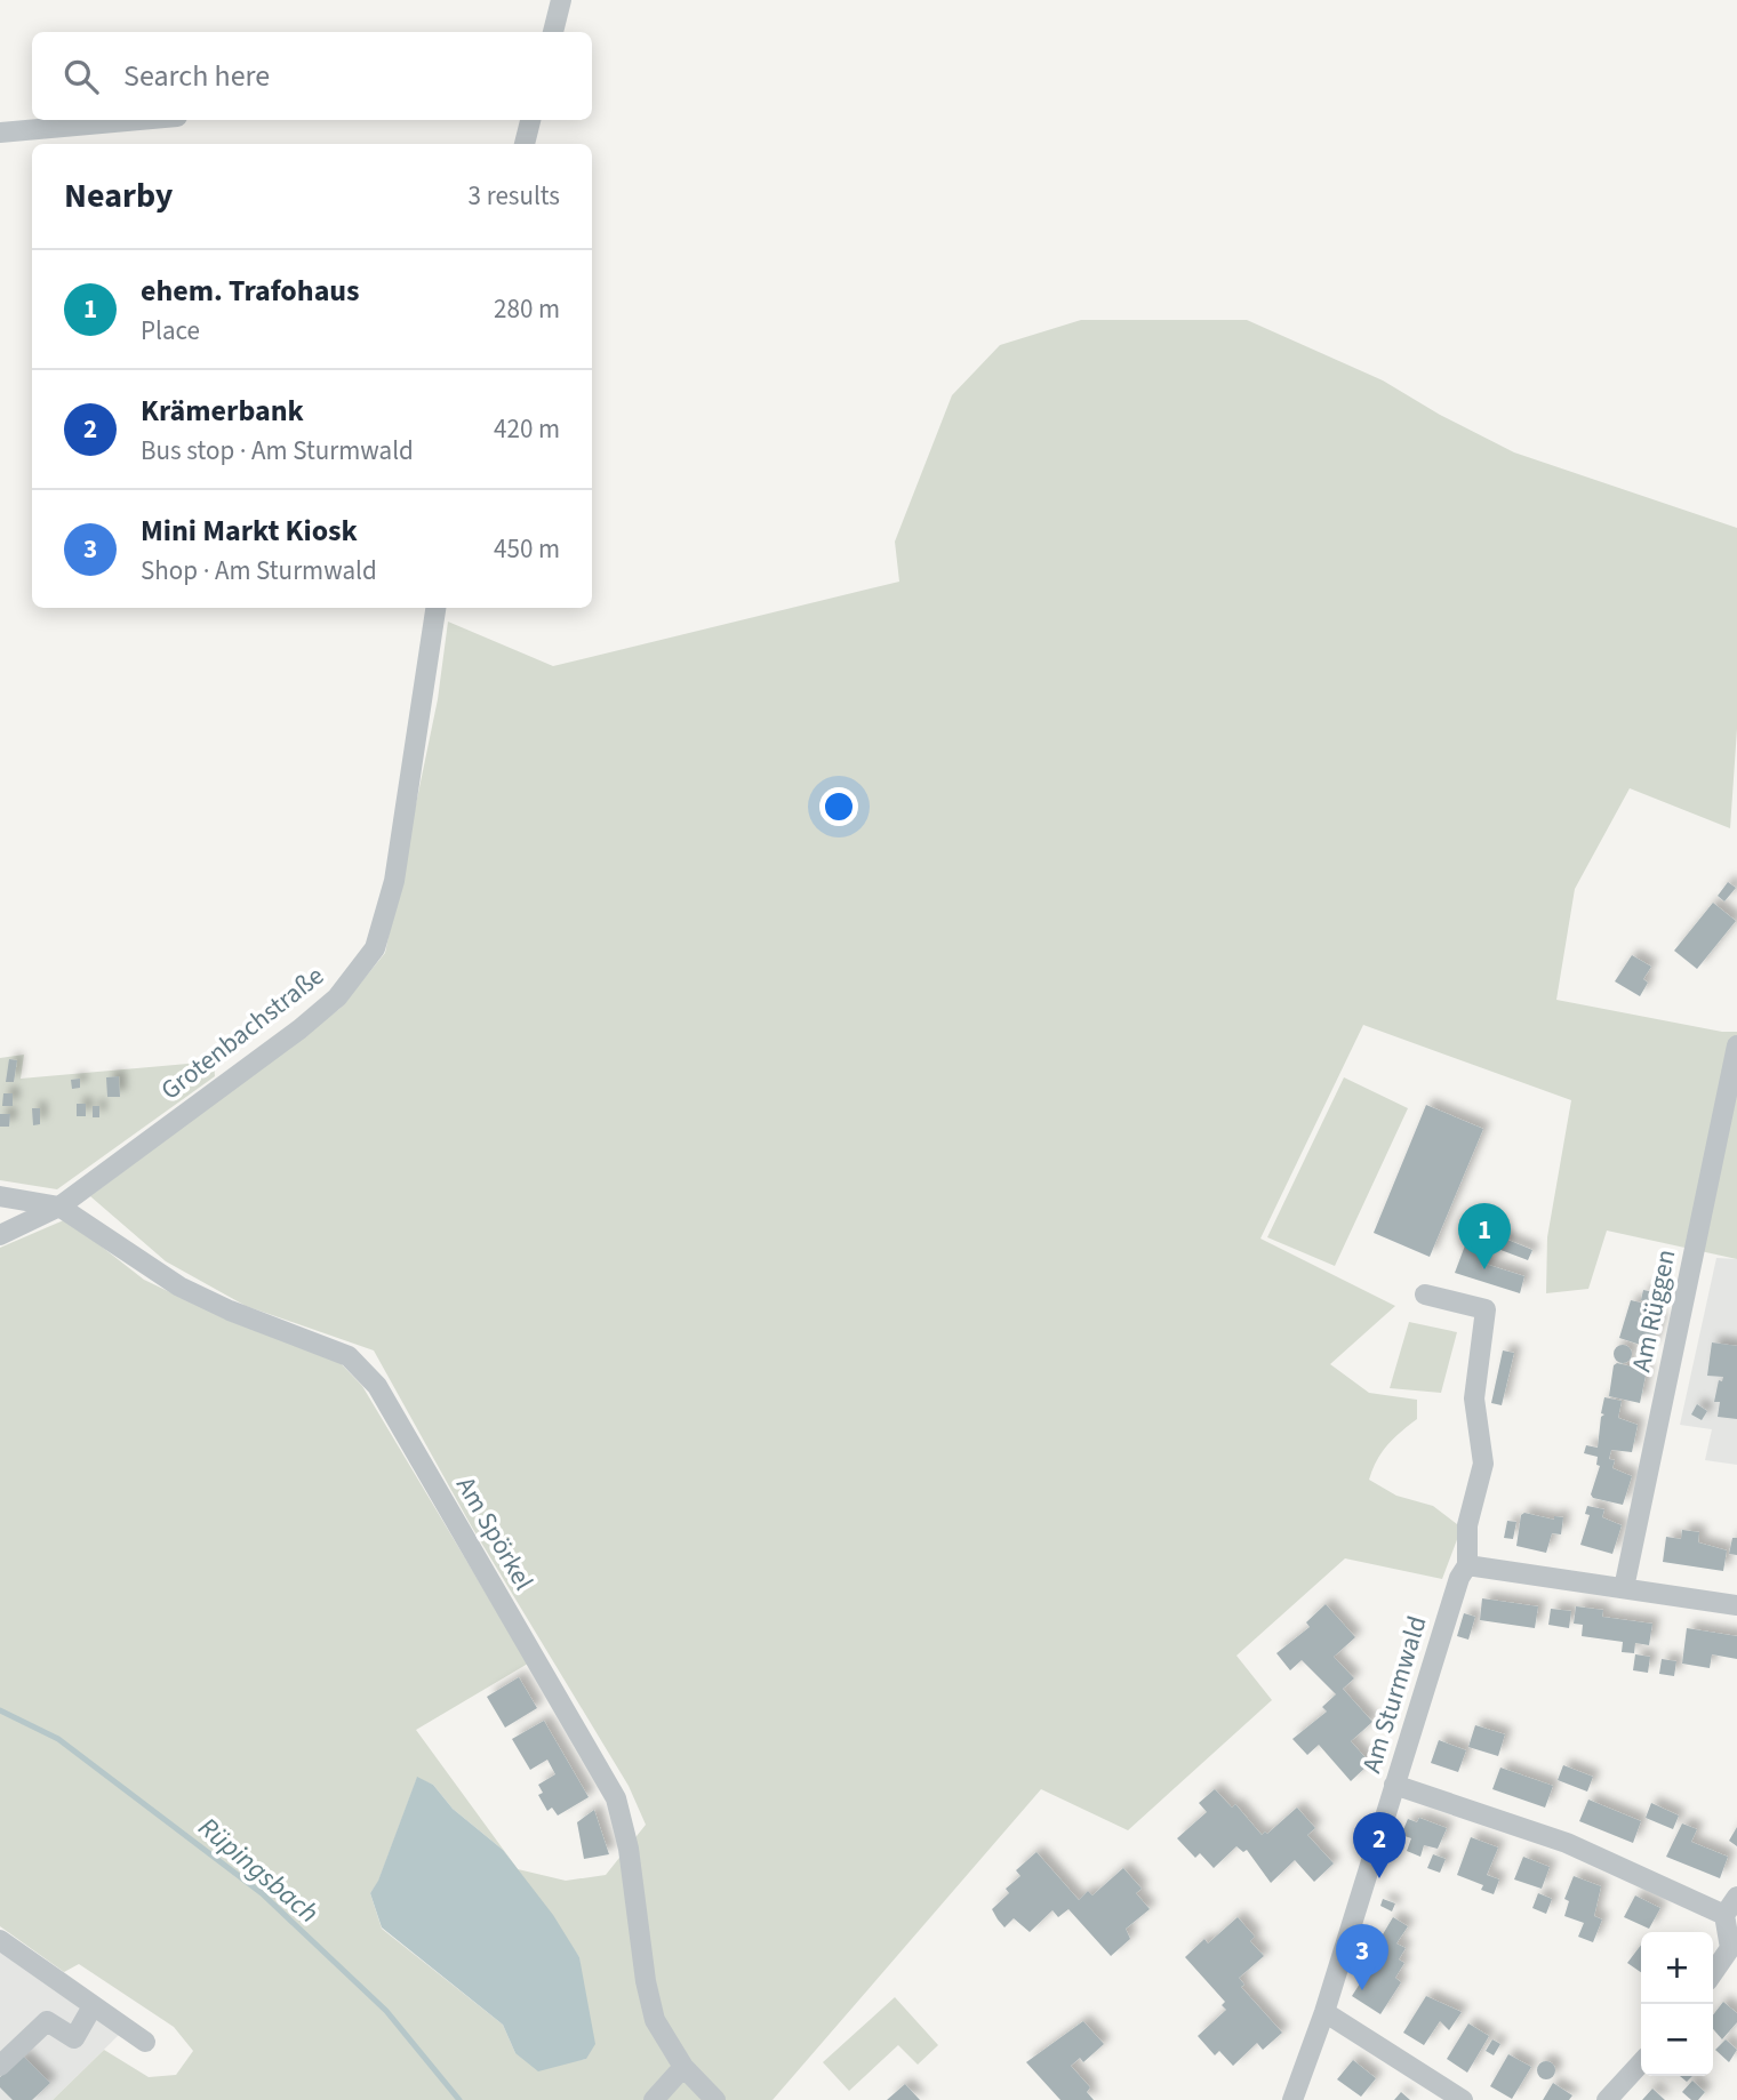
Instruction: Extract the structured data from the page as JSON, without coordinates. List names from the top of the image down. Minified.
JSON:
{"streets":{"street":["Grotenbachstraße","Am Rüggen","Am Spörkel","Am Sturmwald"]},"crossings":[["Grotenbachstraße","Am Spörkel"]],"water":["Rüpingsbach"],"page":{"search":"Search here","heading":["Nearby","3 results"],"list":[{"mark":"1","name":"ehem. Trafohaus","note":"Place","value":"280 m"},{"mark":"2","name":"Krämerbank","note":"Bus stop · Am Sturmwald","value":"420 m"},{"mark":"3","name":"Mini Markt Kiosk","note":"Shop · Am Sturmwald","value":"450 m"}],"pins":["1","2","3"],"map_buttons":["+","−"]}}
